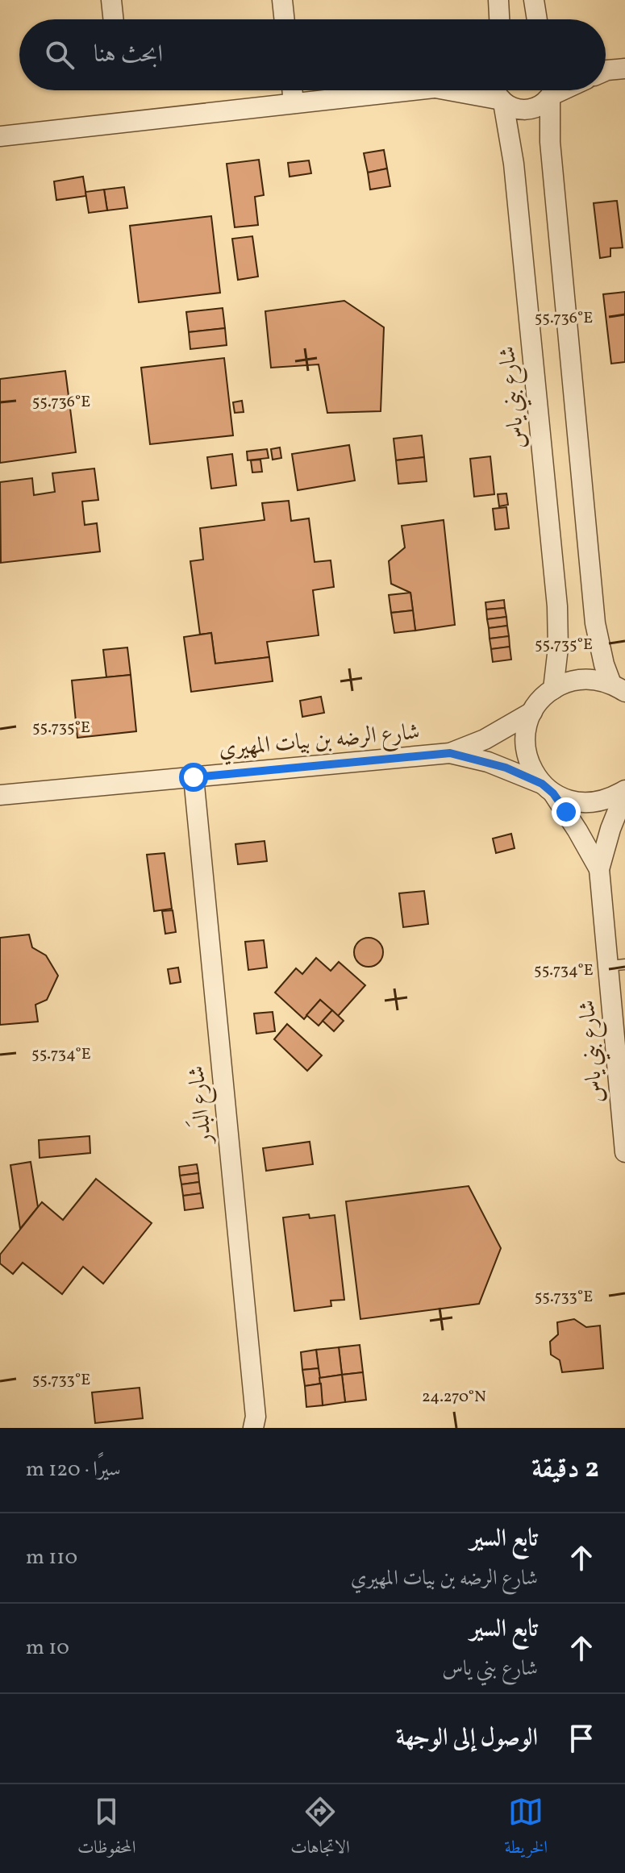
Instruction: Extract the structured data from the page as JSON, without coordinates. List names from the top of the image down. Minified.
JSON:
{"streets":{"street":["شارع بني ياس","شارع الرضه بن بيات المهيري","شارع البَدر"]},"crossings":[["شارع بني ياس","شارع الرضه بن بيات المهيري"],["شارع الرضه بن بيات المهيري","شارع البَدر"]],"page":{"search":"ابحث هنا","heading":["2 دقيقة","سيرًا · 120 m"],"list":[["تابع السير","شارع الرضه بن بيات المهيري","110 m"],["تابع السير","شارع بني ياس","10 m"],"الوصول إلى الوجهة"],"nav":["الخريطة","الاتجاهات","المحفوظات"]},"coordinates":["55.736°E","55.735°E","55.734°E","55.733°E","24.270°N"]}
